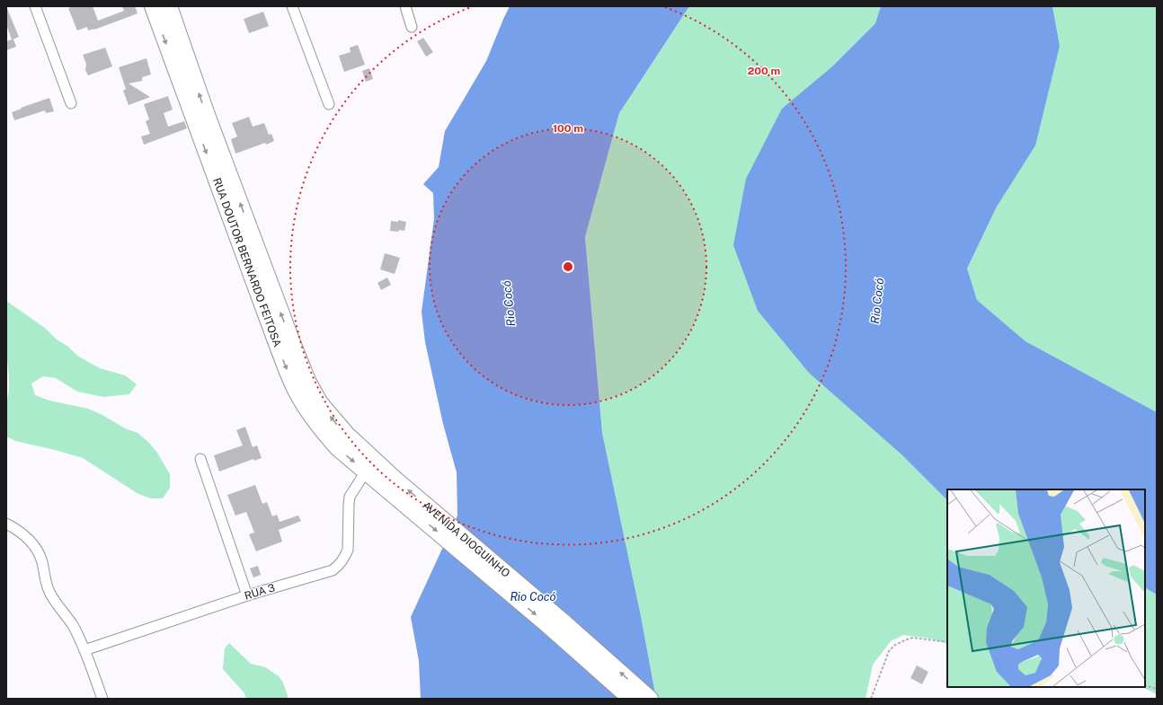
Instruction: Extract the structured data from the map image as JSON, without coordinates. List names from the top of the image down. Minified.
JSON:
{"streets":{"main road":["RUA DOUTOR BERNARDO FEITOSA","AVENIDA DIOGUINHO"],"street":["RUA 3"]},"crossings":[["RUA DOUTOR BERNARDO FEITOSA","AVENIDA DIOGUINHO"],["RUA DOUTOR BERNARDO FEITOSA","RUA 3"]],"water":["Rio Cocó"],"rings":["200 m","100 m"]}
